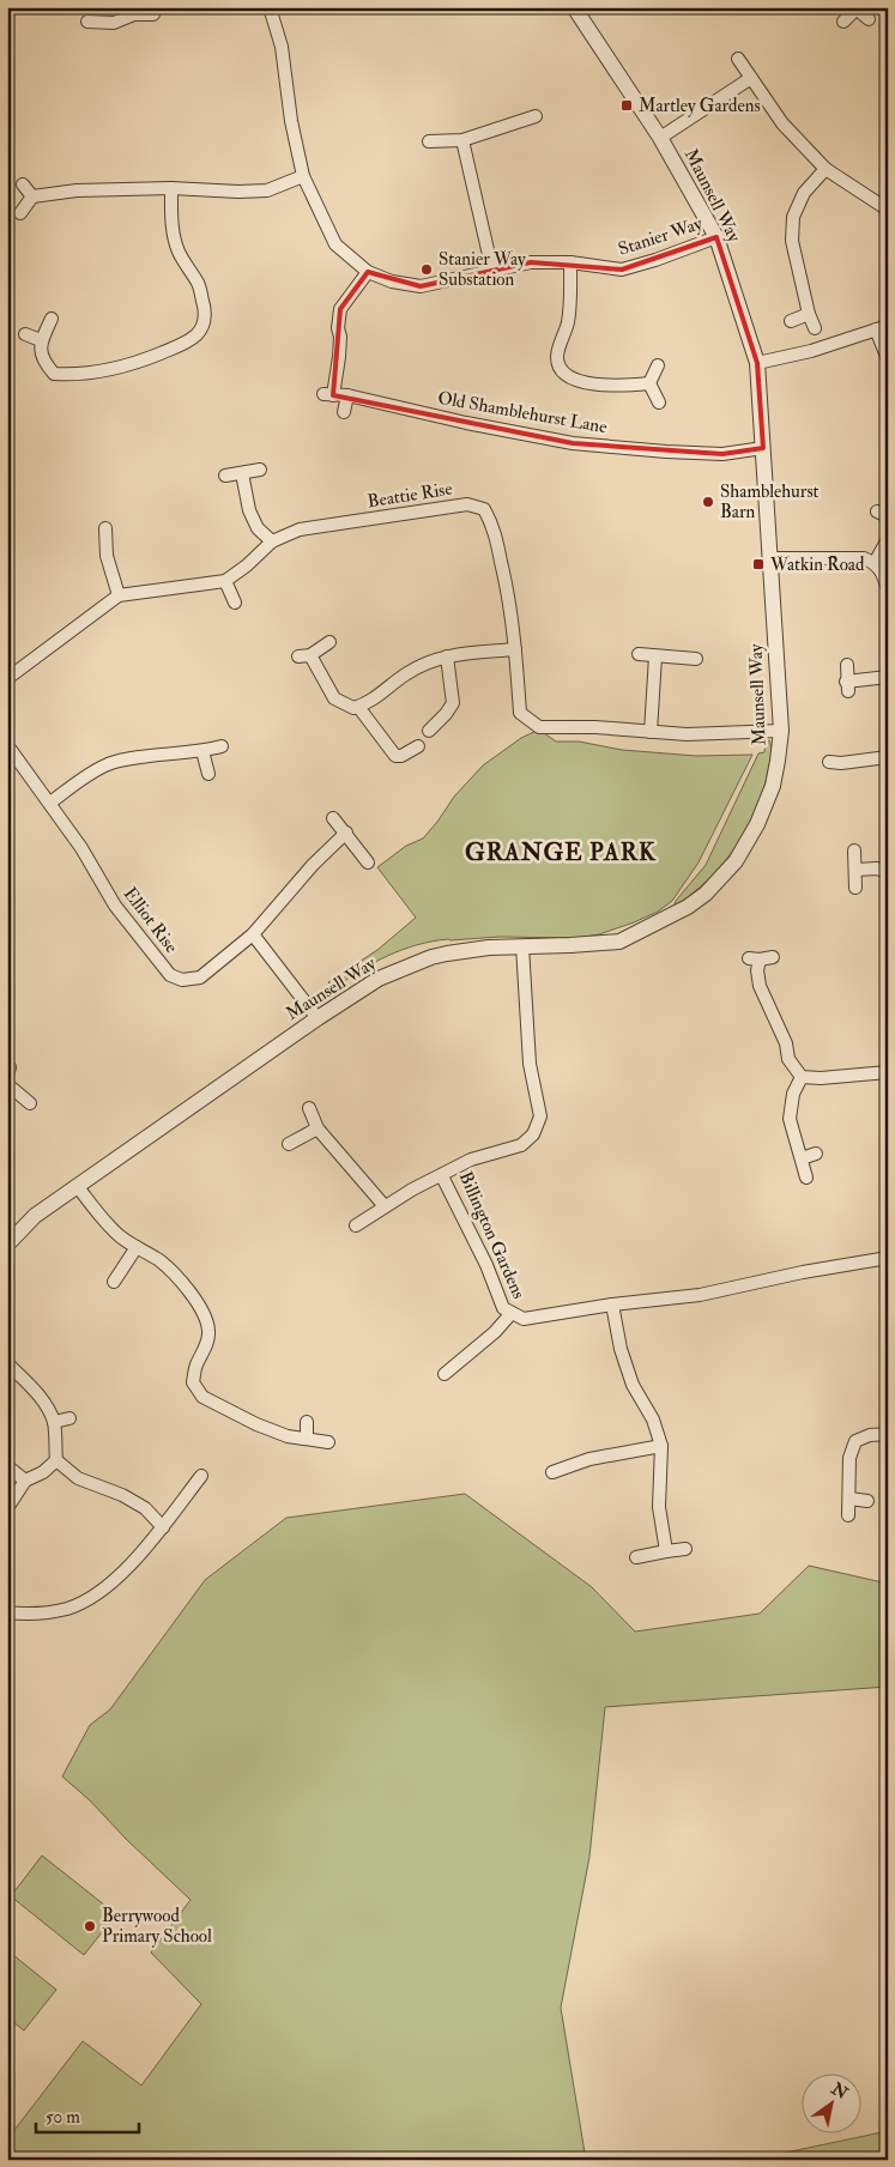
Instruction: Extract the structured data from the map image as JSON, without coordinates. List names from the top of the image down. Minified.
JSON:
{"streets":{"street":["Maunsell Way","Stanier Way","Old Shamblehurst Lane","Beattie Rise","Elliot Rise","Billington Gardens"]},"crossings":[["Maunsell Way","Stanier Way"],["Maunsell Way","Old Shamblehurst Lane"],["Maunsell Way","Beattie Rise"],["Maunsell Way","Billington Gardens"],["Stanier Way","Old Shamblehurst Lane"]],"districts":["GRANGE PARK"],"places":{"transit":["Martley Gardens","Watkin Road"],"other":["Stanier Way Substation","Shamblehurst Barn","Berrywood Primary School"]},"scale_bar":"50 m","north":"top right"}
